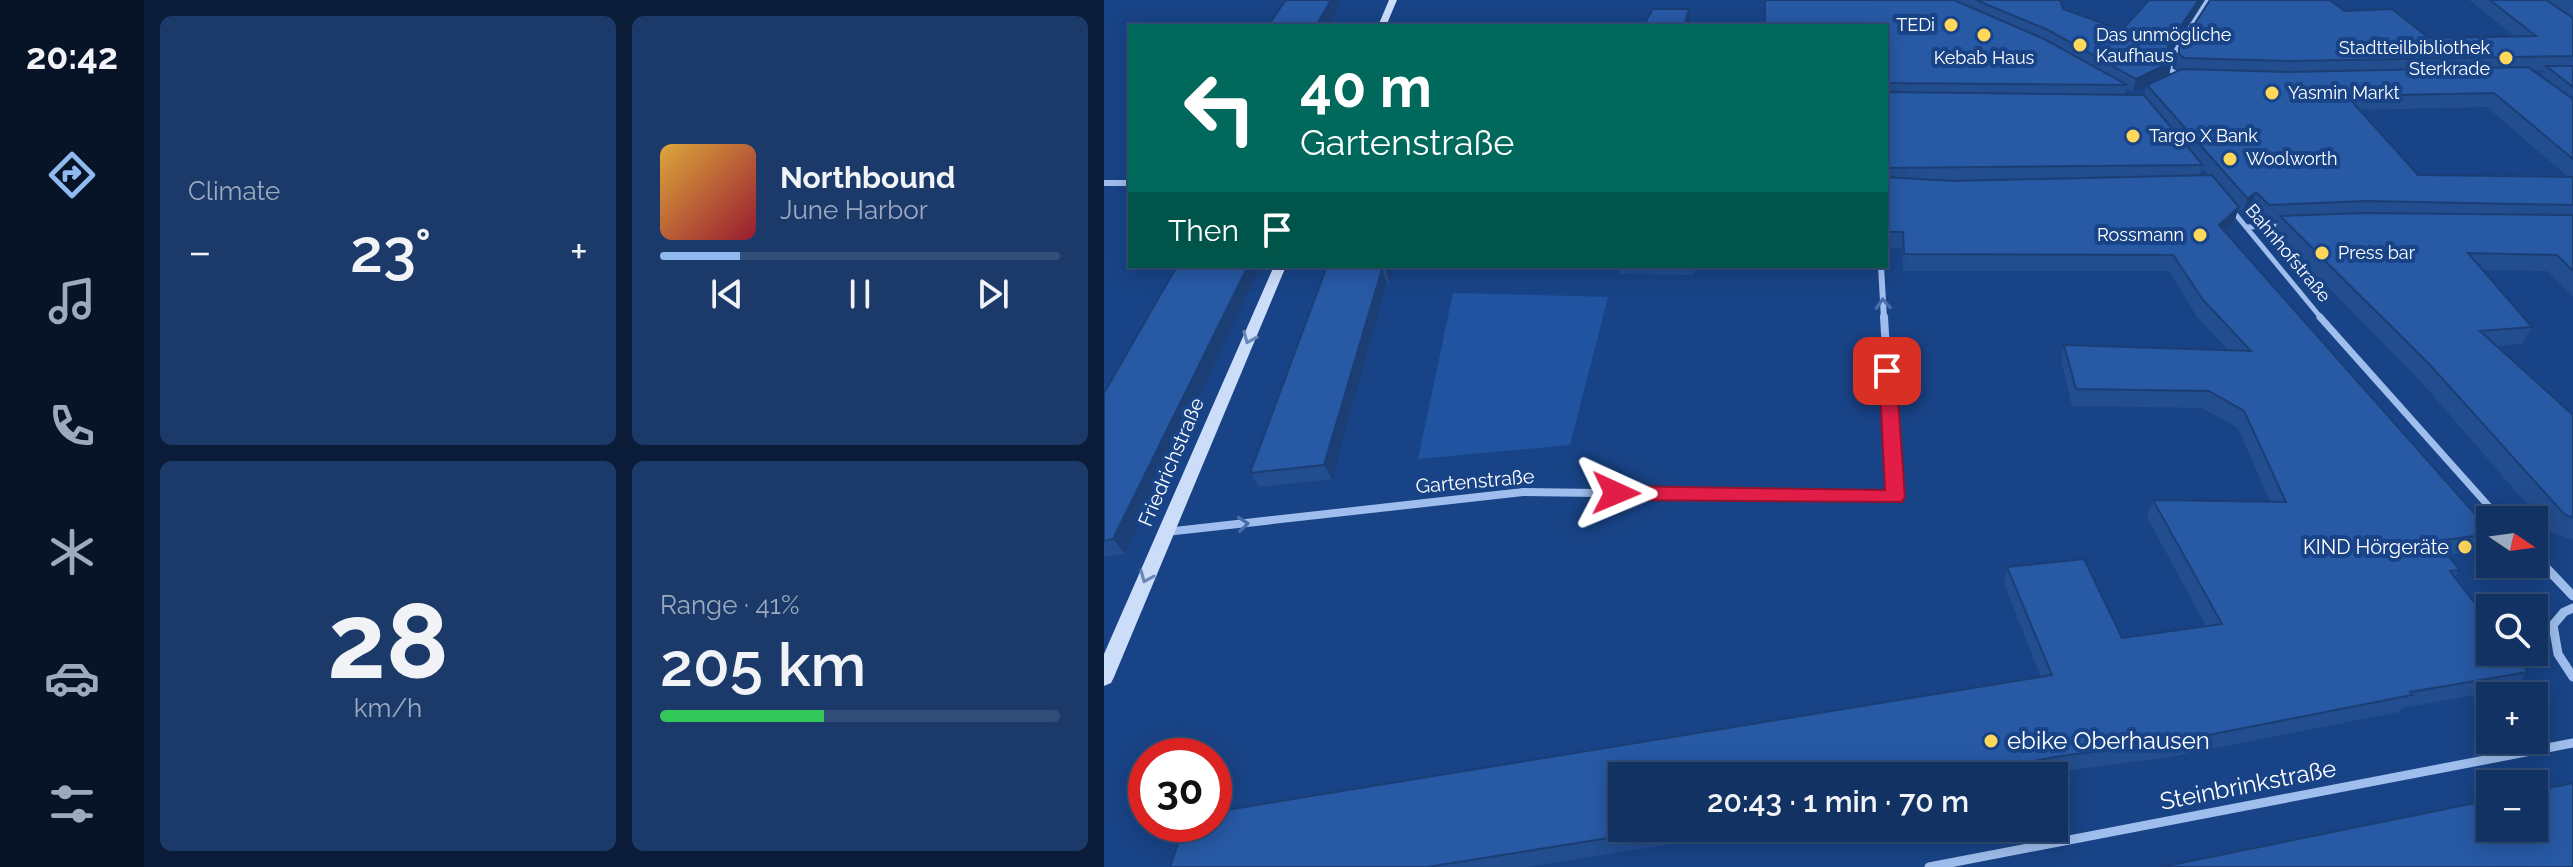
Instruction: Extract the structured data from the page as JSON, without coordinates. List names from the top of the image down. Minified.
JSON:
{"streets":{"main road":["Friedrichstraße"],"street":["Bahnhofstraße","Gartenstraße","Steinbrinkstraße"]},"crossings":[["Friedrichstraße","Gartenstraße"]],"one_way":["Friedrichstraße"],"places":["TEDi","Kebab Haus","Das unmögliche Kaufhaus","Stadtteilbibliothek Sterkrade","Yasmin Markt","Targo X Bank","Woolworth","Rossmann","Press bar","KIND Hörgeräte","ebike Oberhausen"],"north":"right","page":{"tabs":"20:42","tile":["Climate",["28","km/h"],["Range · 41%","205 km"]],"turn":["40 m","Gartenstraße"],"song":["Northbound","June Harbor"],"then":"Then","heat":["−","23°","+"],"map_buttons":["+","−"],"limit":"30","trip":"20:43 · 1 min · 70 m"}}
